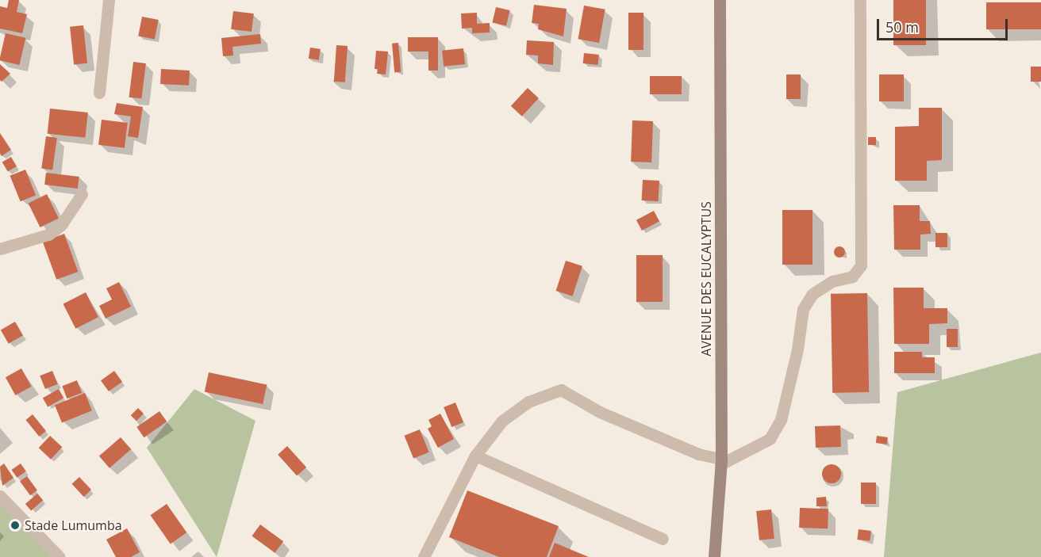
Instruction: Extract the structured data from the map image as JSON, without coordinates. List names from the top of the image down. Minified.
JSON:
{"streets":{"street":["AVENUE DES EUCALYPTUS"]},"places":["Stade Lumumba"],"scale_bar":"50 m"}
